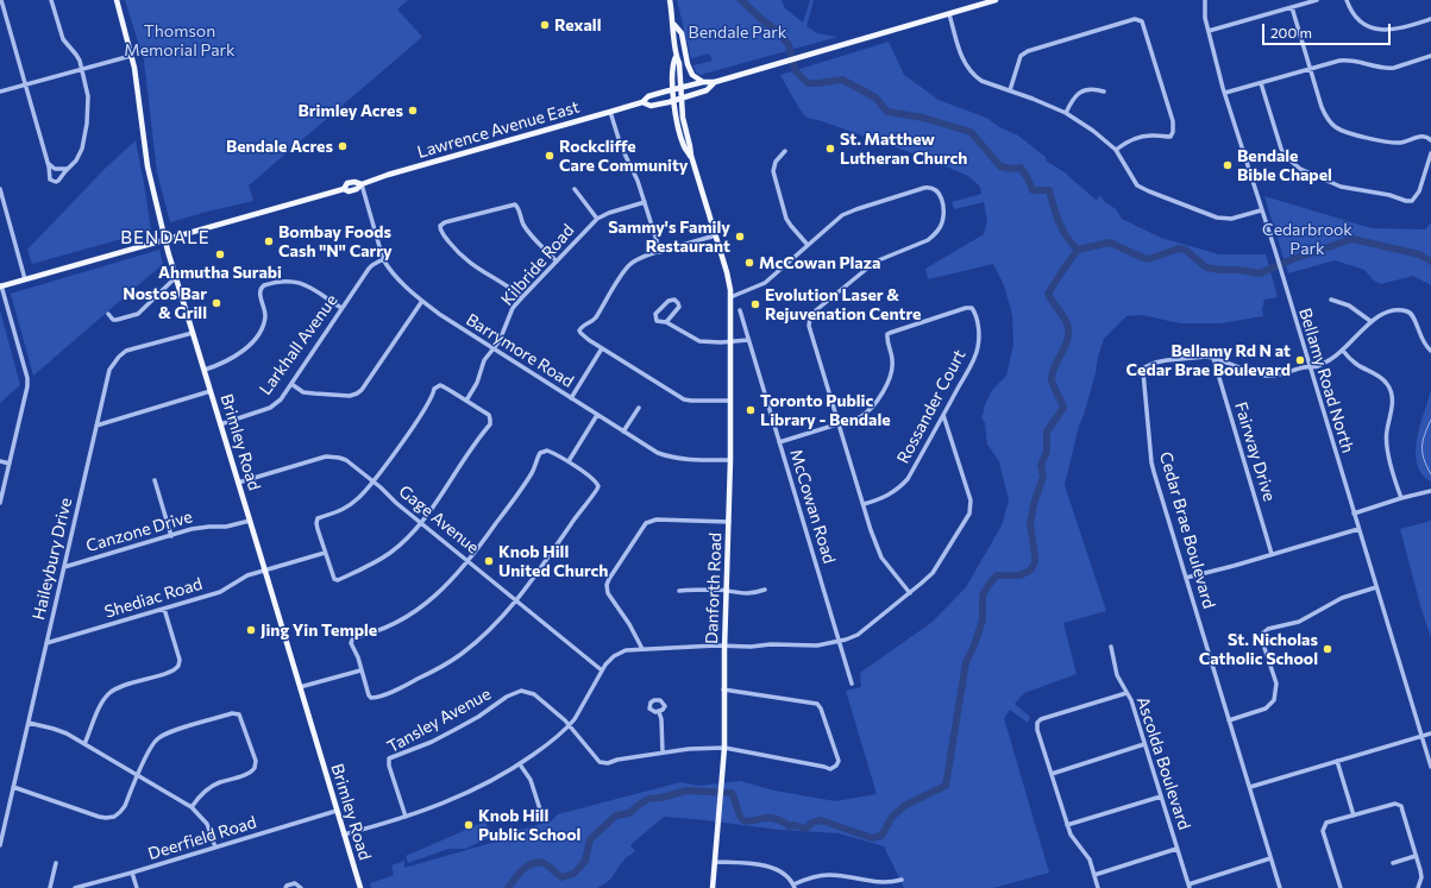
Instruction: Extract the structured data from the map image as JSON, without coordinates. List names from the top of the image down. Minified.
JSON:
{"streets":{"main road":["Lawrence Avenue East","Brimley Road","Danforth Road"],"street":["Kilbride Road","Larkhall Avenue","Barrymore Road","Bellamy Road North","Rossander Court","Fairway Drive","McCowan Road","Gage Avenue","Cedar Brae Boulevard","Canzone Drive","Haileybury Drive","Shediac Road","Tansley Avenue","Ascolda Boulevard","Deerfield Road"]},"crossings":[["Lawrence Avenue East","Barrymore Road"],["Lawrence Avenue East","Brimley Road"],["Kilbride Road","Barrymore Road"],["Larkhall Avenue","Barrymore Road"],["Larkhall Avenue","Brimley Road"],["Barrymore Road","Danforth Road"],["Bellamy Road North","Cedar Brae Boulevard"],["Rossander Court","McCowan Road"],["Brimley Road","Gage Avenue"],["Brimley Road","Canzone Drive"],["Brimley Road","Haileybury Drive"],["Brimley Road","Shediac Road"],["Brimley Road","Deerfield Road"],["Fairway Drive","Cedar Brae Boulevard"],["Canzone Drive","Haileybury Drive"],["Haileybury Drive","Shediac Road"],["Danforth Road","Tansley Avenue"]],"districts":["BENDALE"],"parks":["Thomson Memorial Park","Bendale Park","Cedarbrook Park"],"places":["Rexall","Brimley Acres","Bendale Acres","St. Matthew Lutheran Church","Rockcliffe Care Community","Bendale Bible Chapel","Sammy's Family Restaurant","Bombay Foods Cash \"N\" Carry","Ahmutha Surabi","McCowan Plaza","Nostos Bar & Grill","Evolution Laser & Rejuvenation Centre","Bellamy Rd N at Cedar Brae Boulevard","Toronto Public Library - Bendale","Knob Hill United Church","Jing Yin Temple","St. Nicholas Catholic School","Knob Hill Public School"],"scale_bar":"200 m"}
